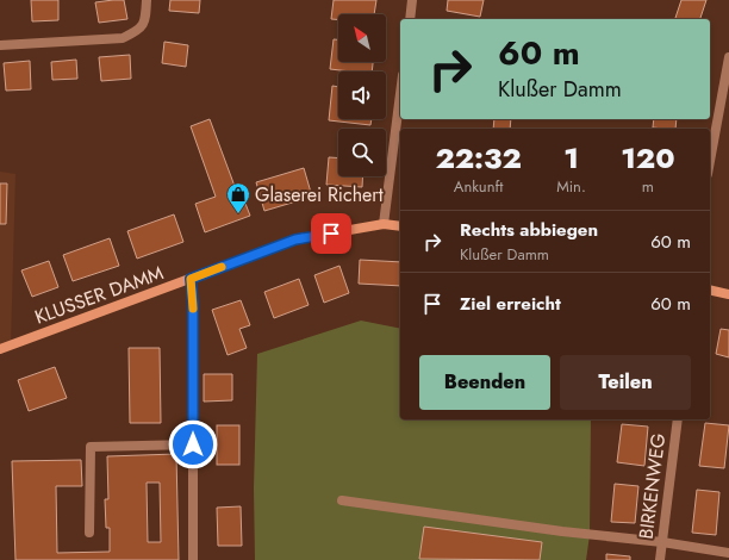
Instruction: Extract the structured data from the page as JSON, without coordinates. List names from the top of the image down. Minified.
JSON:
{"streets":{"main road":["KLUSSER DAMM"],"street":["BIRKENWEG"]},"places":{"shop":["Glaserei Richert"]},"north":"top left","page":{"turn":["60 m","Klußer Damm"],"eta":["22:32","Ankunft","1","Min.","120","m"],"list":[{"name":"Rechts abbiegen","note":"Klußer Damm","value":"60 m"},{"name":"Ziel erreicht","value":"60 m"}],"buttons":["Beenden","Teilen"]}}
